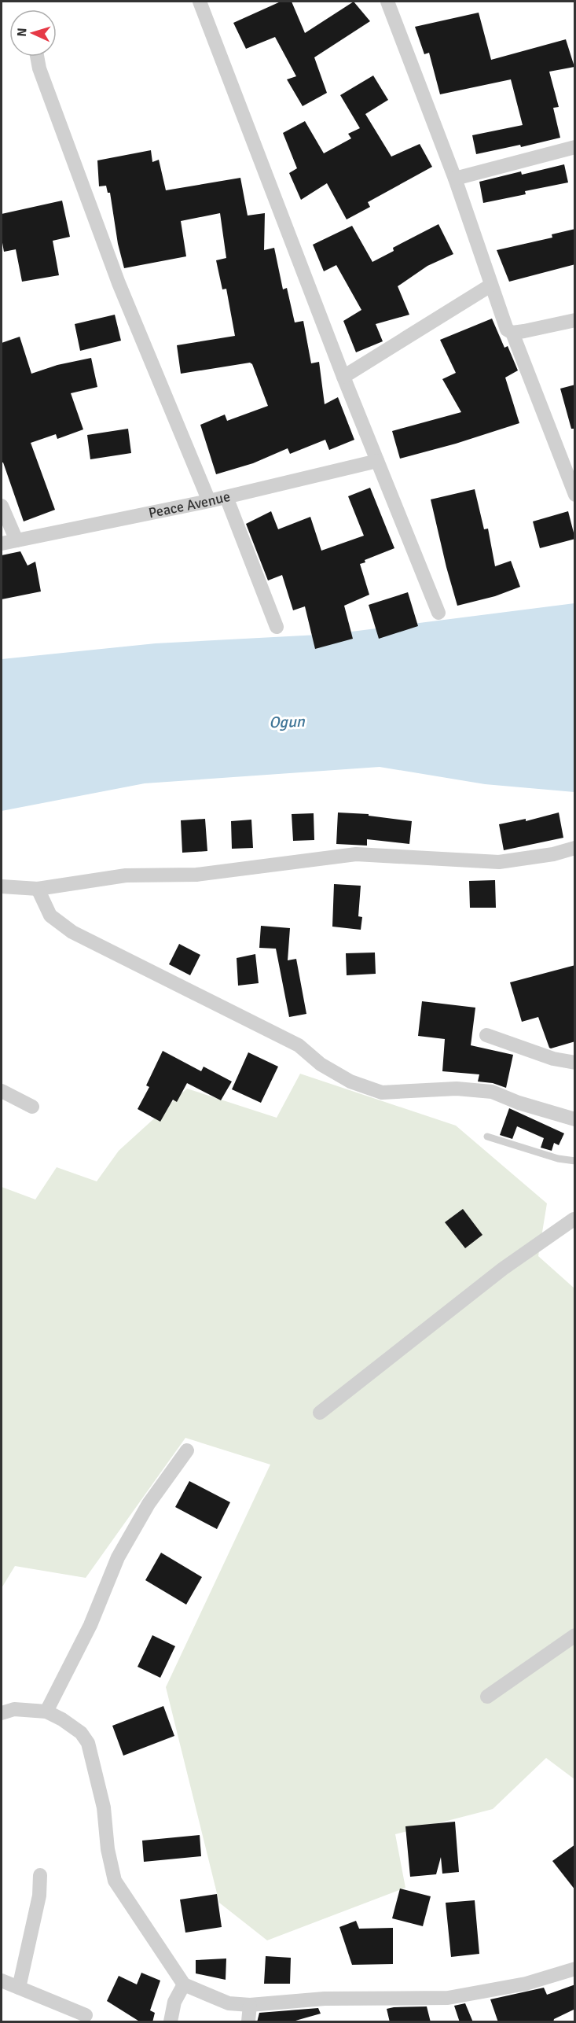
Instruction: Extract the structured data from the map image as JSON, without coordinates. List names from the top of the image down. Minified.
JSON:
{"streets":{"street":["Peace Avenue"]},"water":["Ogun"],"north":"left"}
